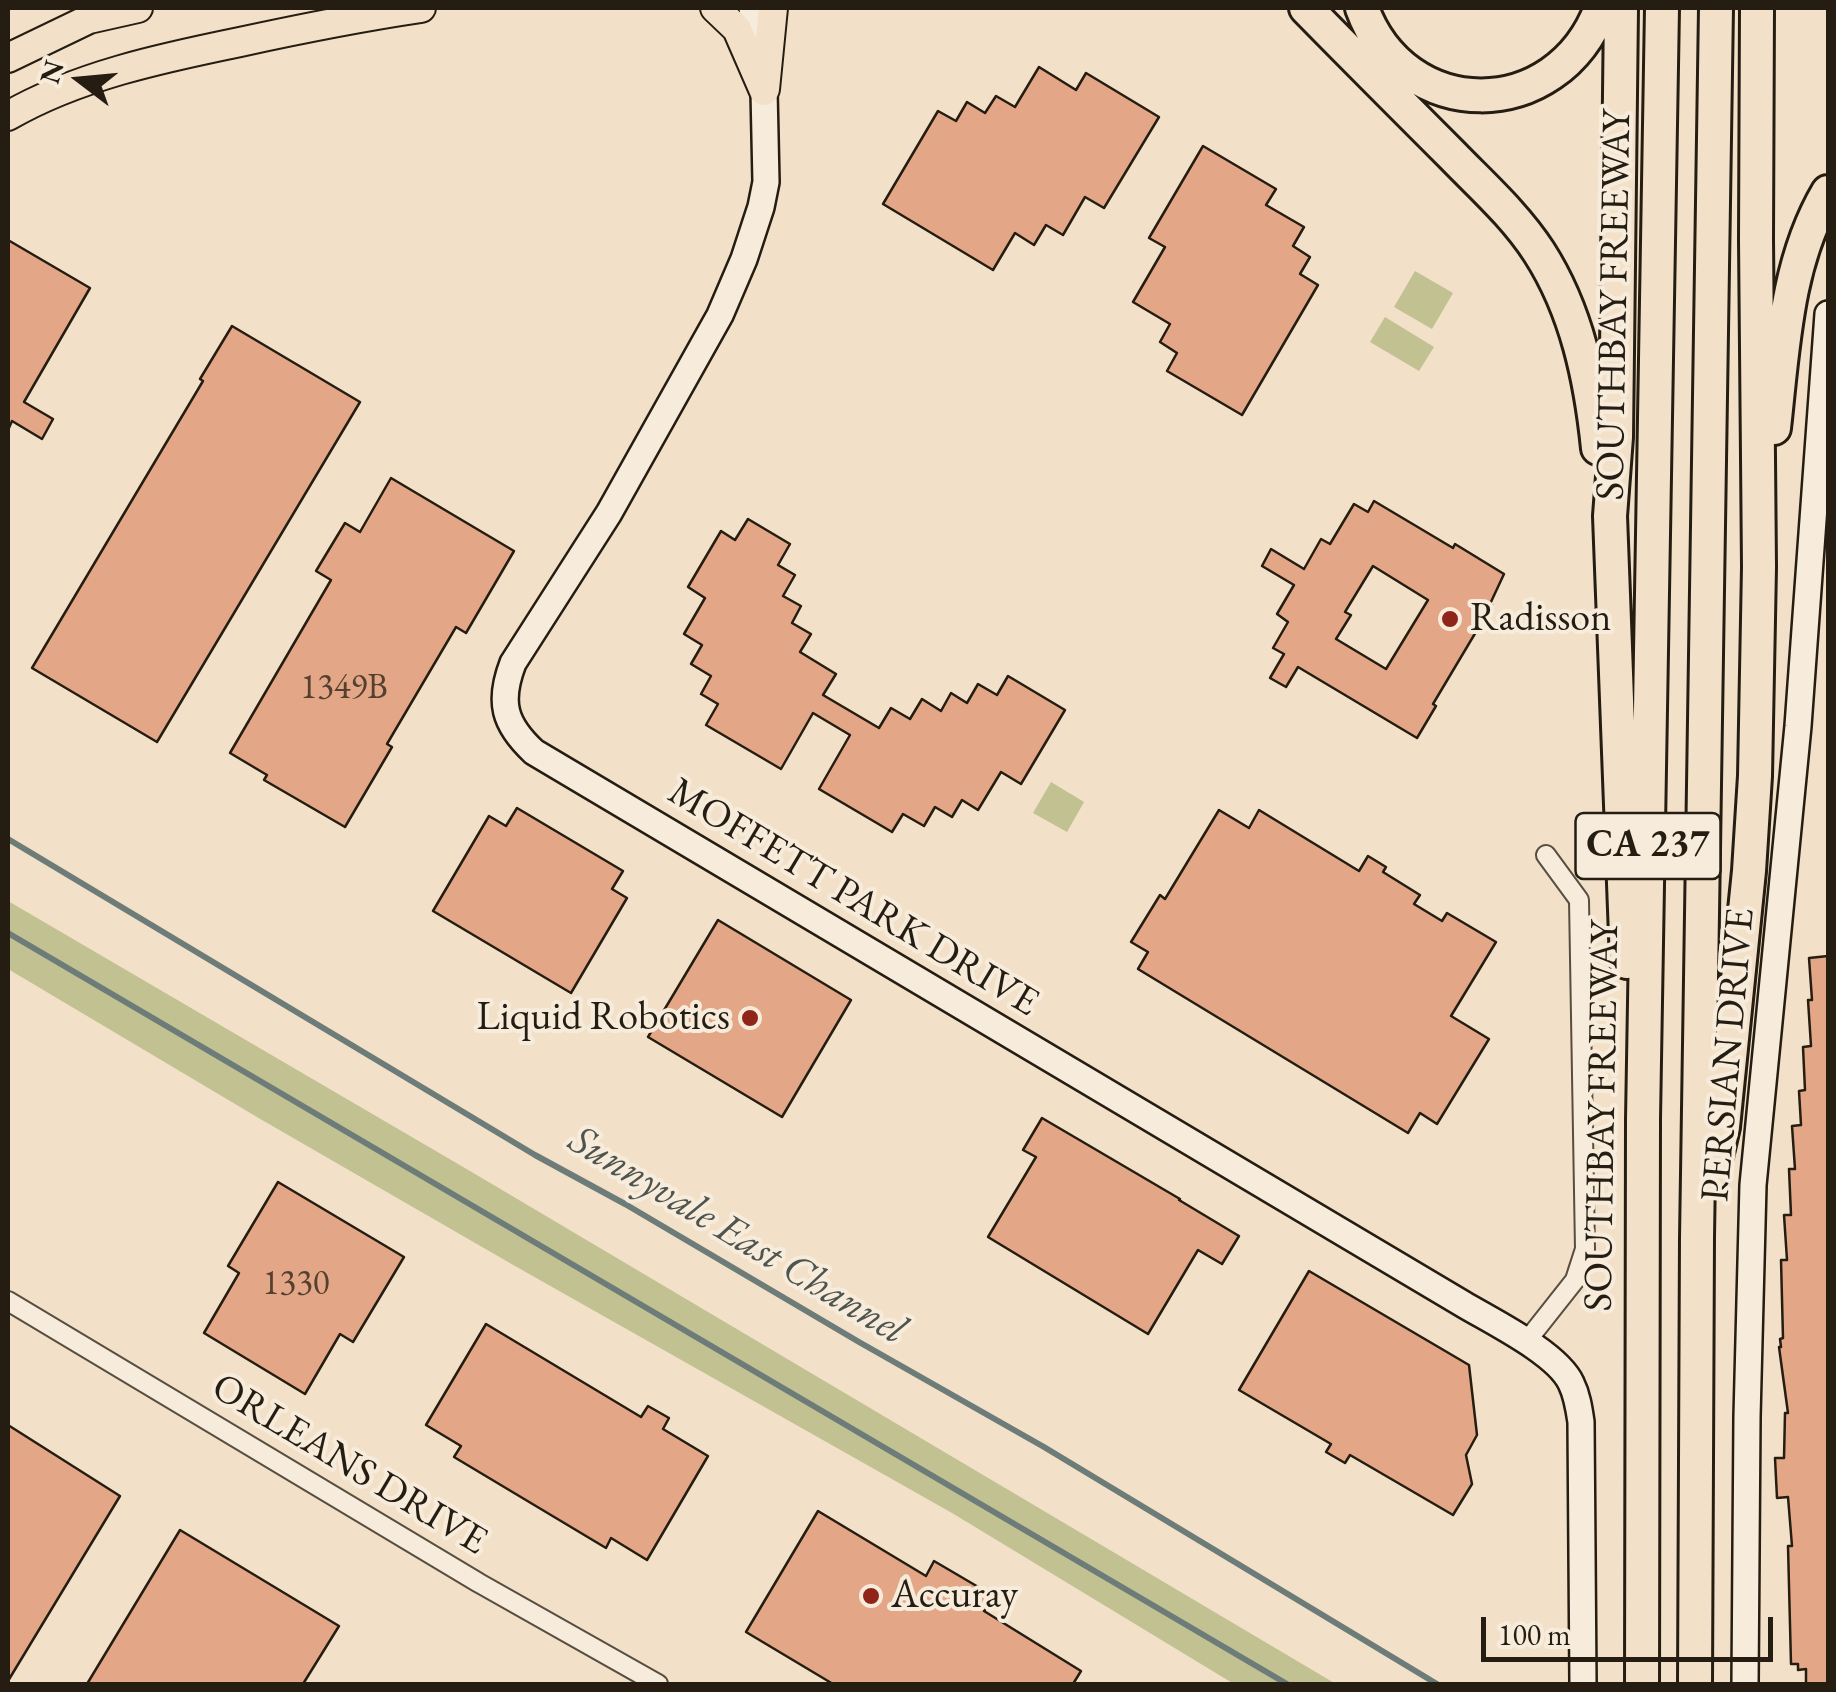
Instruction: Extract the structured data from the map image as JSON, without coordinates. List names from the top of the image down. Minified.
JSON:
{"streets":{"highway":["SOUTHBAY FREEWAY","CA 237"],"street":["MOFFETT PARK DRIVE","PERSIAN DRIVE","ORLEANS DRIVE"]},"water":["Sunnyvale East Channel"],"places":["Radisson","Liquid Robotics","Accuray"],"house_numbers":["1349B","1330"],"scale_bar":"100 m","north":"left"}
